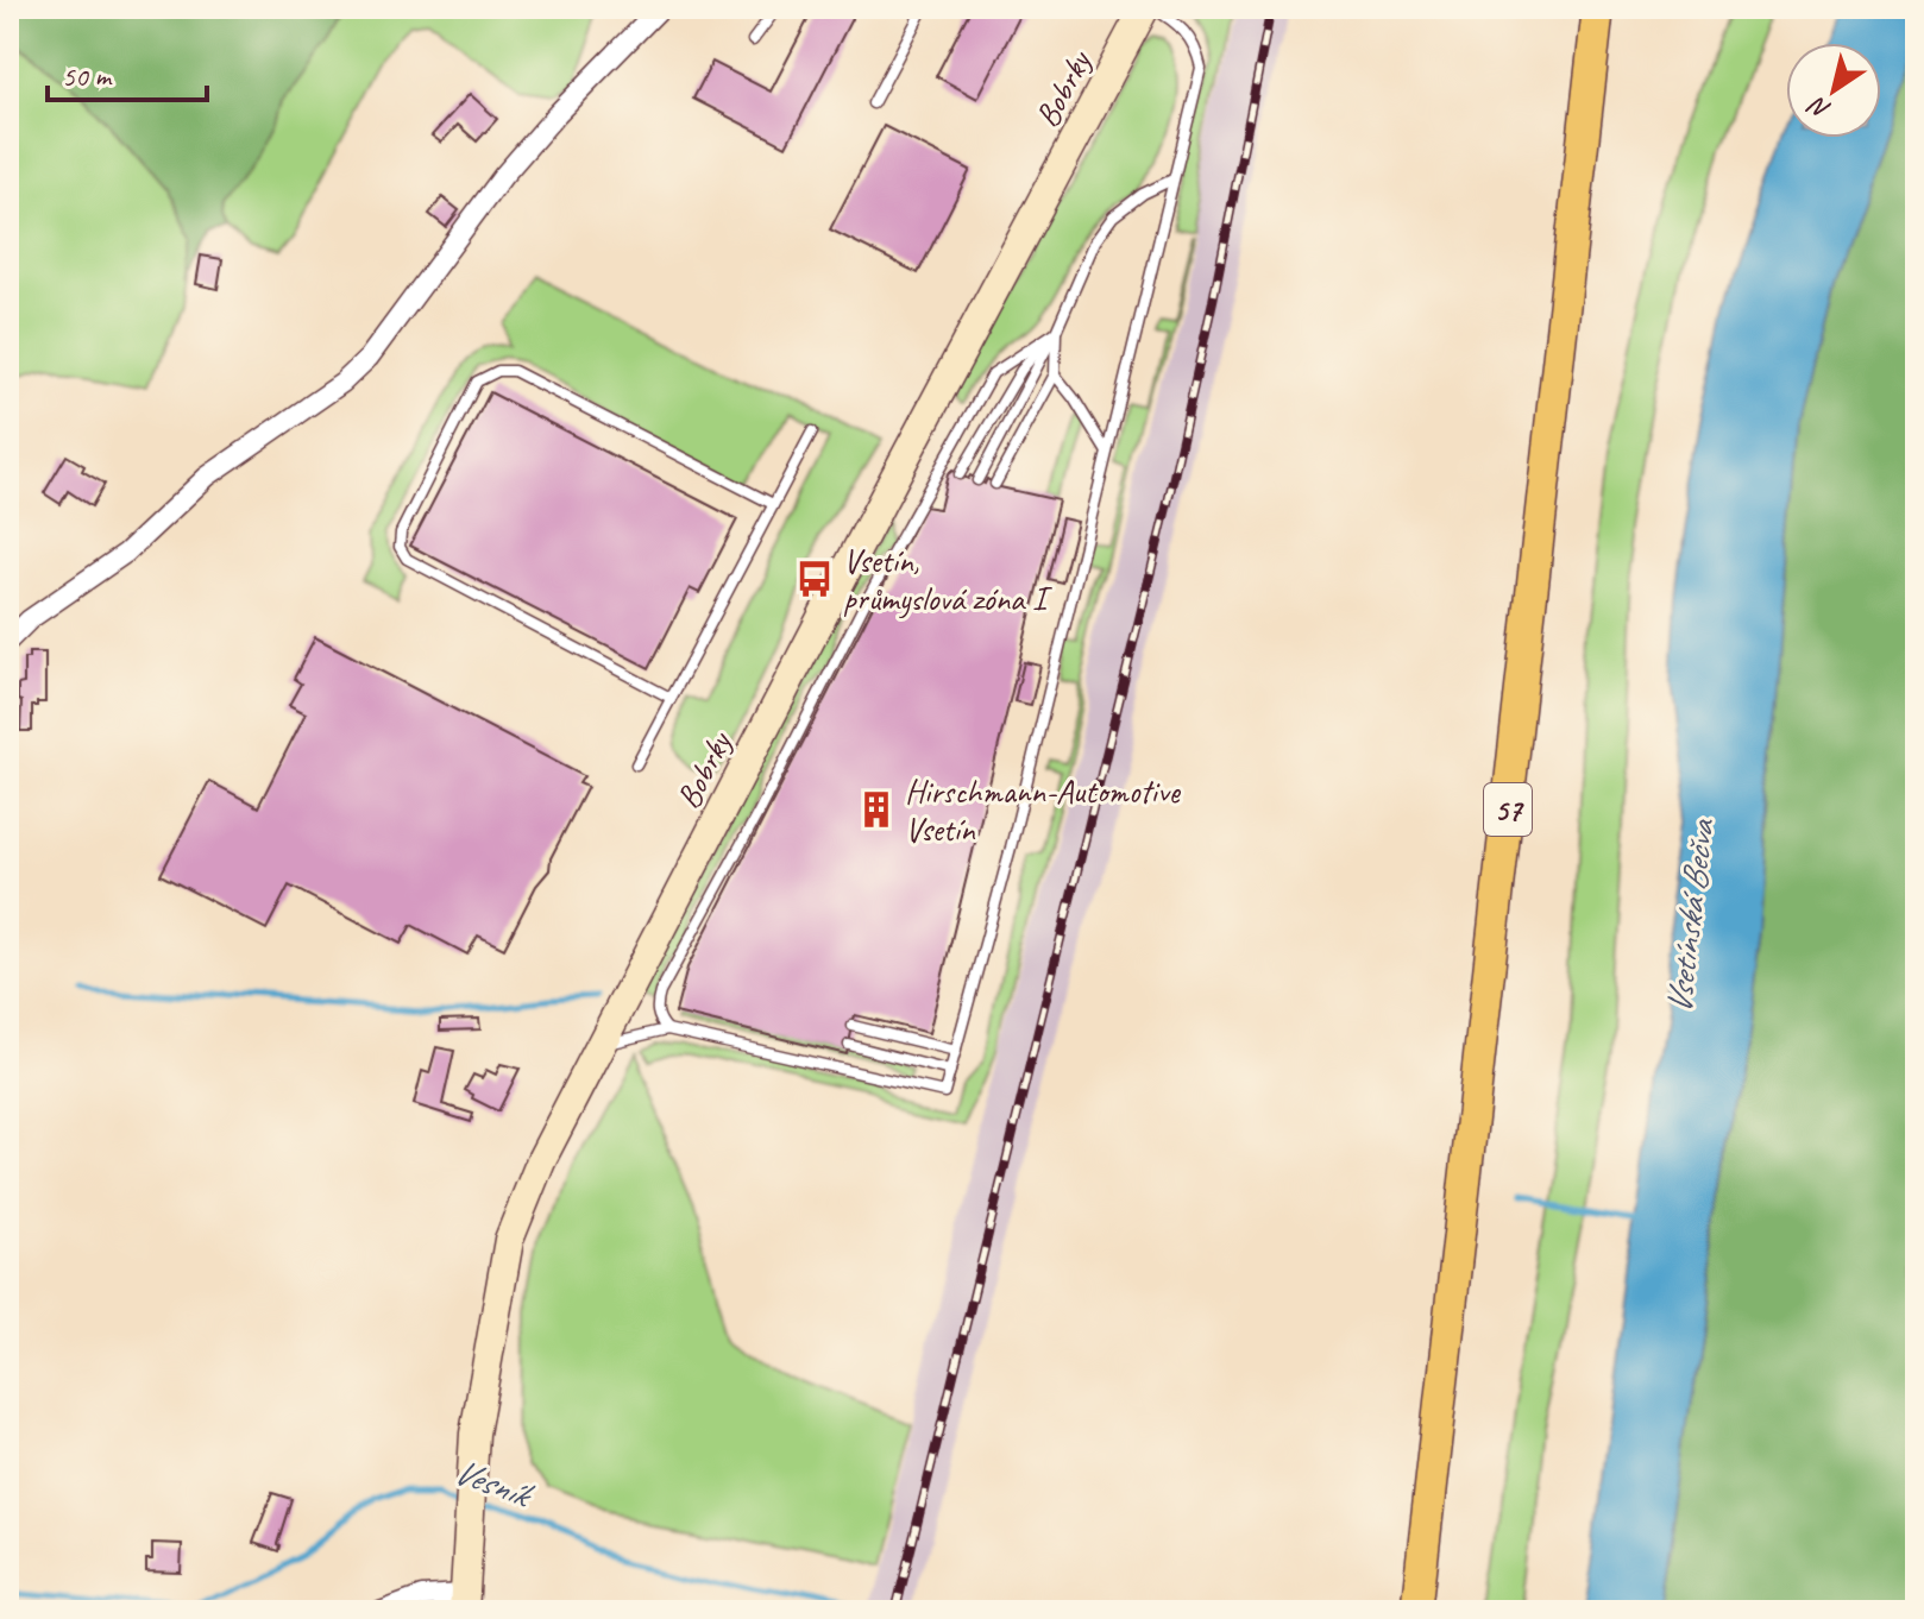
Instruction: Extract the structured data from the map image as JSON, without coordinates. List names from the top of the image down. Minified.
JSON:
{"streets":{"main road":["57"],"street":["Bobrky"]},"water":["Vsetínská Bečva","Vesník"],"places":{"bus stop":["Vsetín, průmyslová zóna I"],"building":["Hirschmann-Automotive Vsetín"]},"scale_bar":"50 m","north":"bottom left"}
